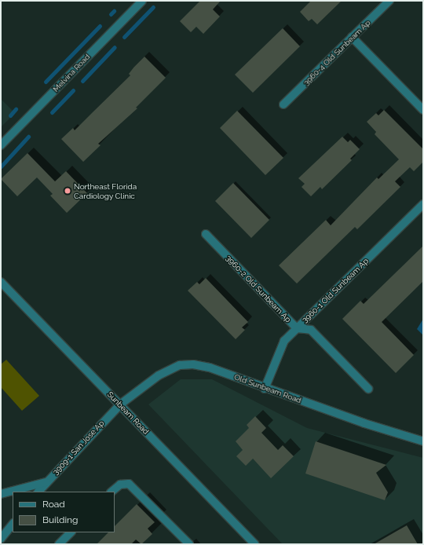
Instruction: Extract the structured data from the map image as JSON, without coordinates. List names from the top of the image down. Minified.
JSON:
{"streets":{"street":["3960-4 Old Sunbeam Ap","Melvina Road","3960-2 Old Sunbeam Ap","3960-1 Old Sunbeam Ap","Old Sunbeam Road","Sunbeam Road","3909-1 San Jose Ap"]},"crossings":[["3960-2 Old Sunbeam Ap","3960-1 Old Sunbeam Ap"],["3960-1 Old Sunbeam Ap","Old Sunbeam Road"],["Old Sunbeam Road","Sunbeam Road"],["Old Sunbeam Road","3909-1 San Jose Ap"],["Sunbeam Road","3909-1 San Jose Ap"]],"places":["Northeast Florida Cardiology Clinic"],"legend":["Road","Building"]}
